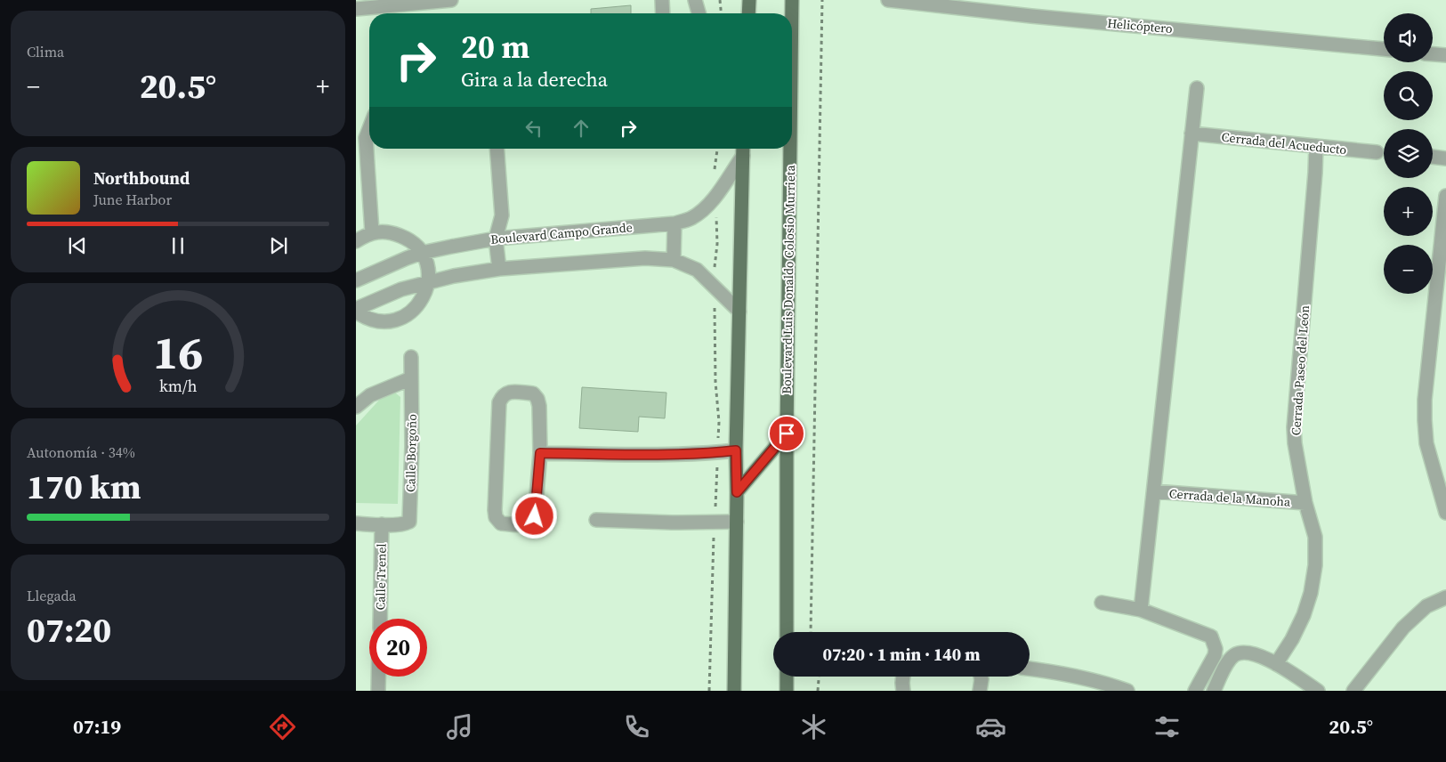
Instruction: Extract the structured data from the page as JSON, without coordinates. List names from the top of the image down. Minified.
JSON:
{"streets":{"main road":["Boulevard Luis Donaldo Colosio Murrieta"],"street":["Helicóptero","Cerrada del Acueducto","Boulevard Campo Grande","Cerrada Paseo del León","Calle Borgoño","Cerrada de la Manoha","Calle Trenel"]},"crossings":[["Cerrada del Acueducto","Cerrada Paseo del León"],["Cerrada Paseo del León","Cerrada de la Manoha"],["Calle Borgoño","Calle Trenel"]],"page":{"tile":["Clima",["Autonomía · 34%","170 km"],["Llegada","07:20"]],"map_buttons":["+","−"],"turn":["20 m","Gira a la derecha"],"heat":["−","20.5°","+"],"song":["Northbound","June Harbor"],"limit":"20","trip":"07:20 · 1 min · 140 m","tabs":["07:19","20.5°"],"gauge":["16","km/h"]}}
